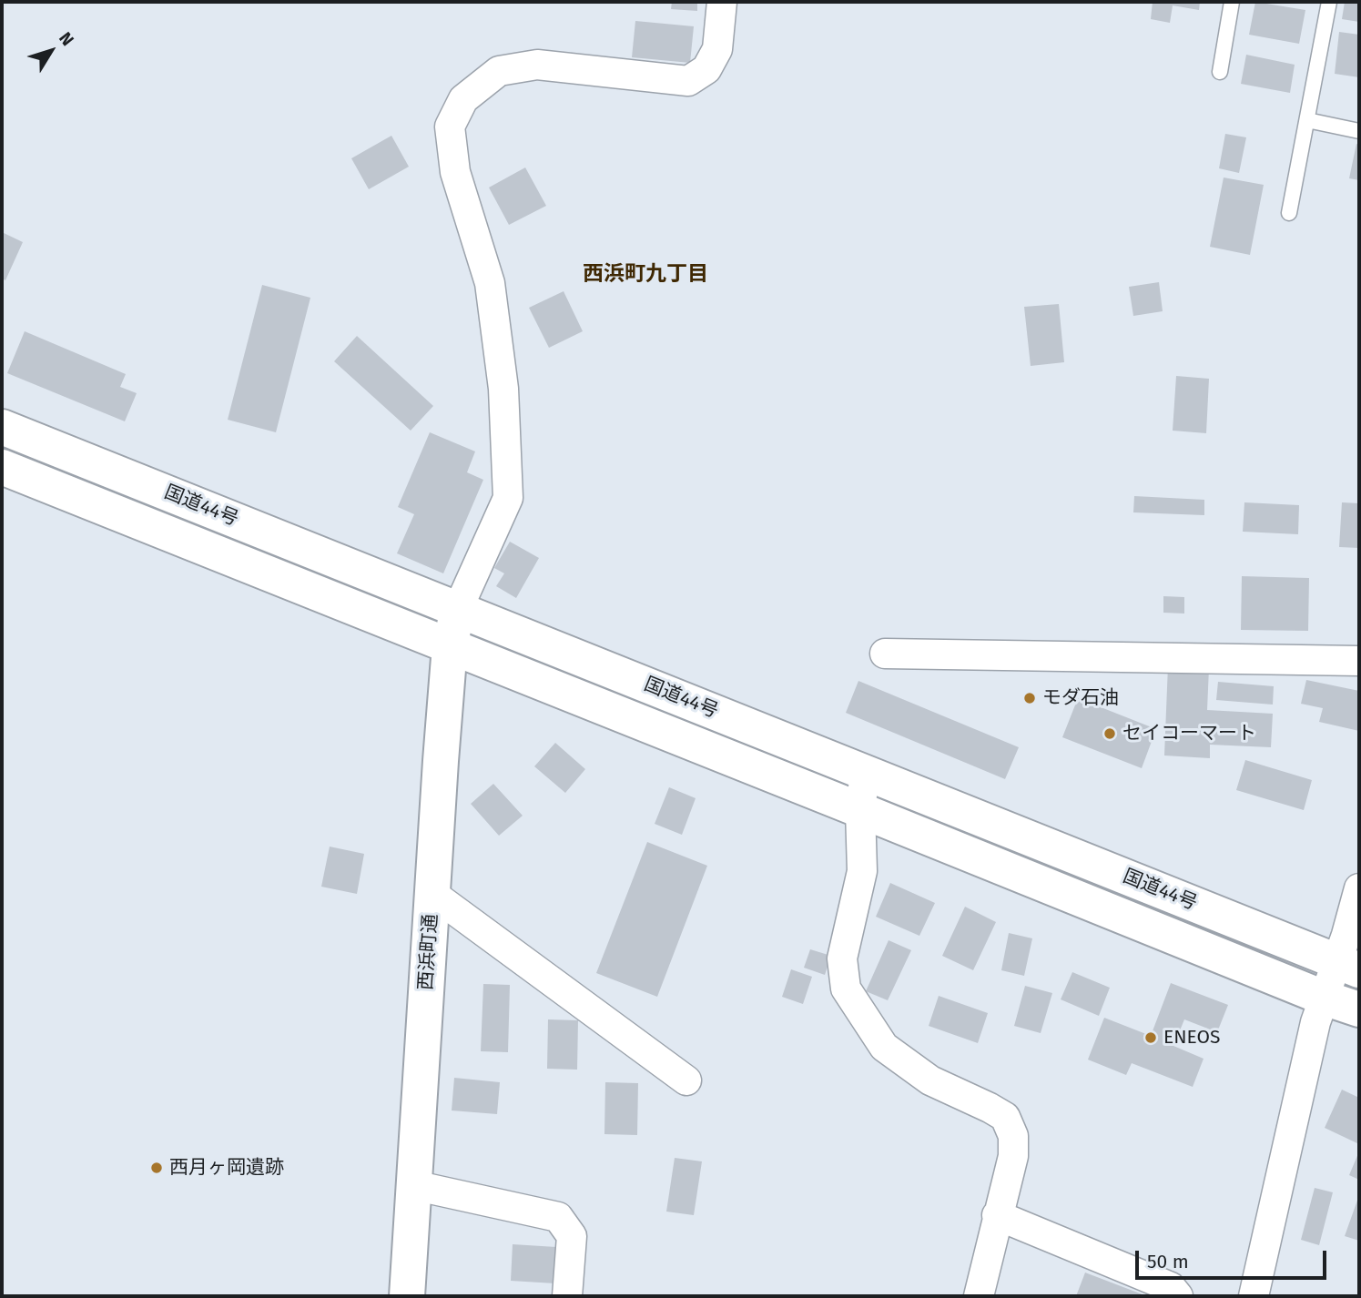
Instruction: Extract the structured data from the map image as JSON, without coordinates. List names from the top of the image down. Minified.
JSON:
{"streets":{"main road":["国道44号","西浜町通"]},"crossings":[["国道44号","西浜町通"]],"districts":["西浜町九丁目"],"places":["モダ石油","セイコーマート","ENEOS","西月ヶ岡遺跡"],"scale_bar":"50 m","north":"top right"}
